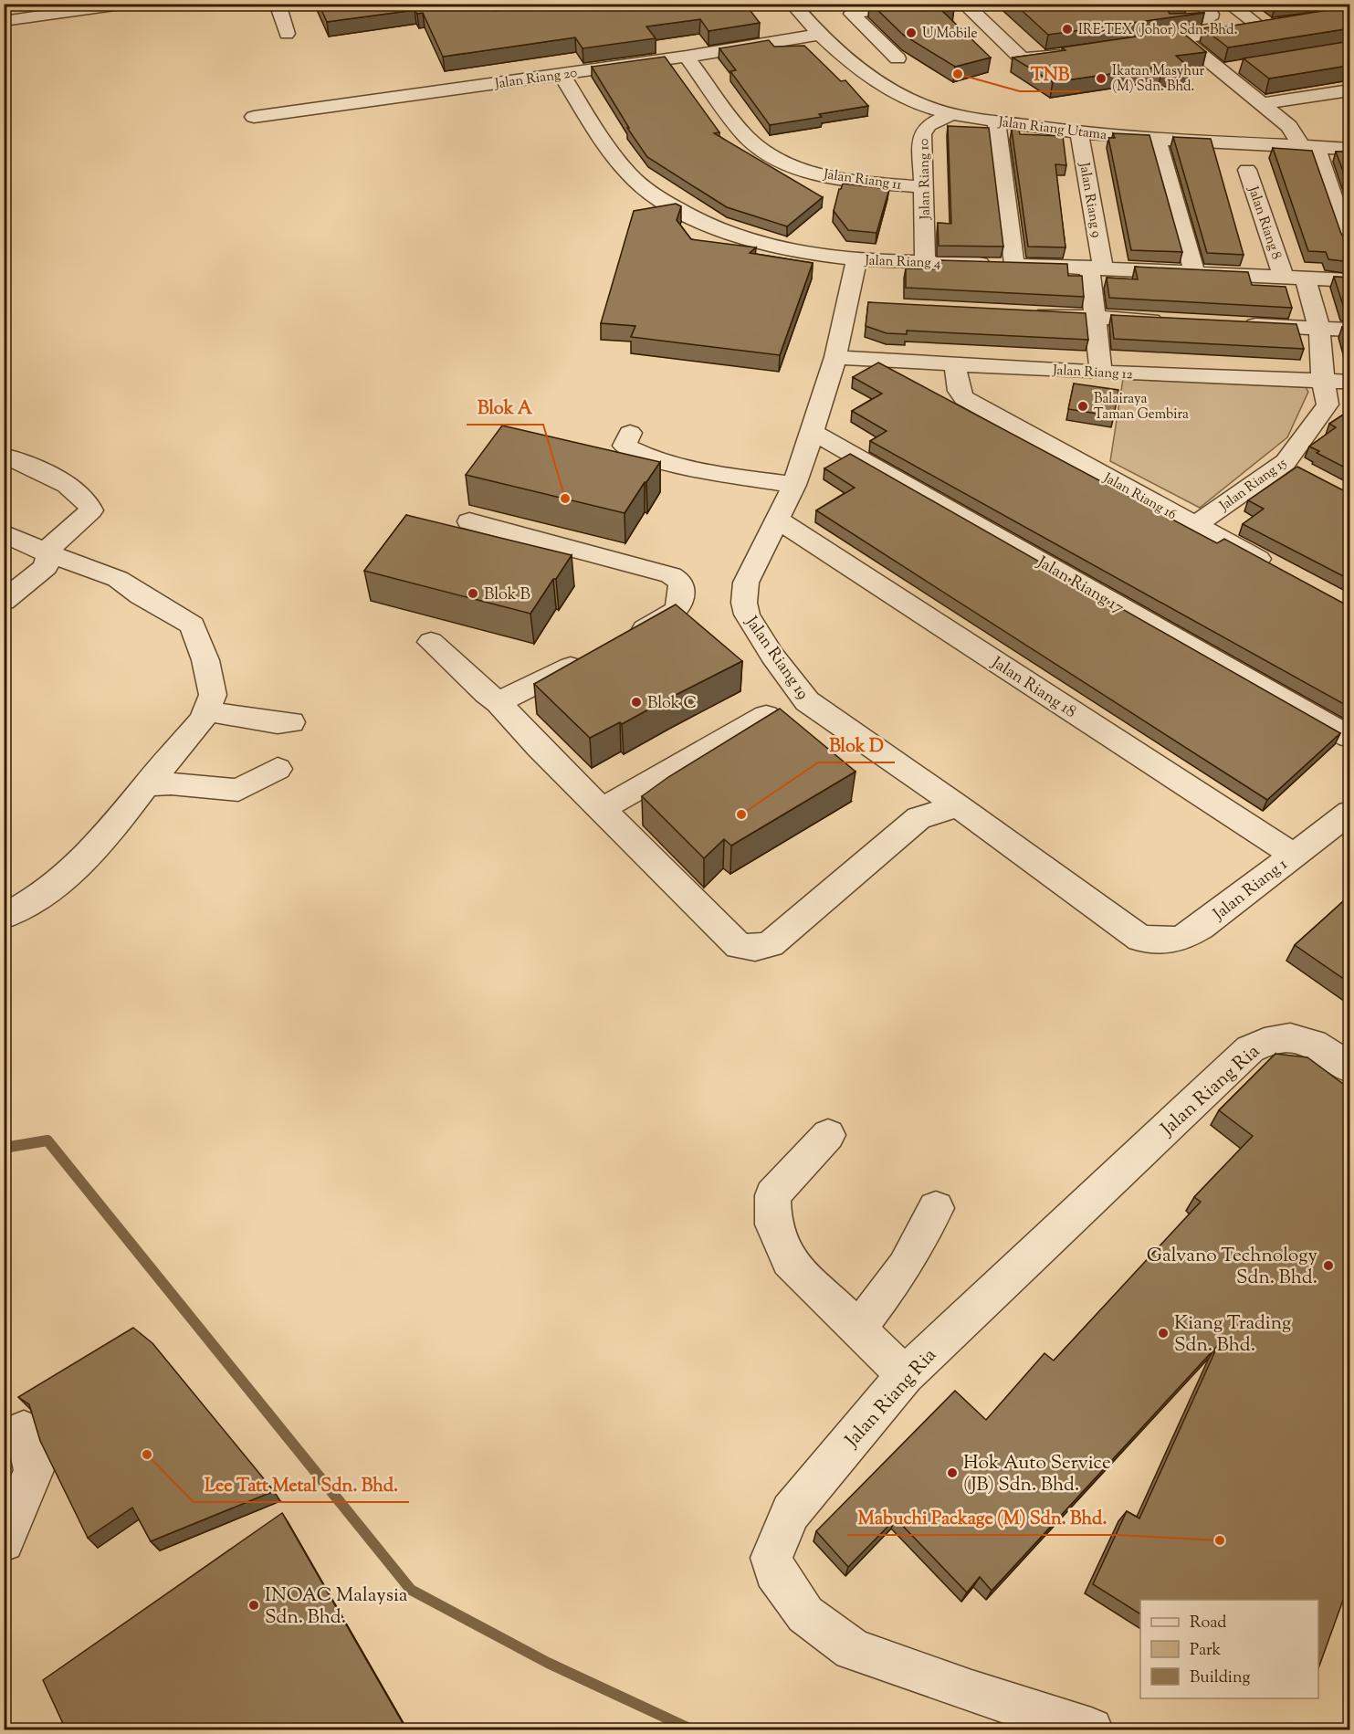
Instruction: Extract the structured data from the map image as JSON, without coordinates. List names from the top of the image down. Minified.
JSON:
{"streets":{"street":["Jalan Riang 20","Jalan Riang Utama","Jalan Riang 11","Jalan Riang 10","Jalan Riang 9","Jalan Riang 8","Jalan Riang 4","Jalan Riang 12","Jalan Riang 15","Jalan Riang 16","Jalan Riang 17","Jalan Riang 19","Jalan Riang 18","Jalan Riang 1","Jalan Riang Ria"]},"crossings":[["Jalan Riang 20","Jalan Riang Utama"],["Jalan Riang 20","Jalan Riang 11"],["Jalan Riang 20","Jalan Riang 4"],["Jalan Riang Utama","Jalan Riang 10"],["Jalan Riang Utama","Jalan Riang 9"],["Jalan Riang 11","Jalan Riang 10"],["Jalan Riang 10","Jalan Riang 4"],["Jalan Riang 9","Jalan Riang 4"],["Jalan Riang 9","Jalan Riang 12"],["Jalan Riang 8","Jalan Riang 4"],["Jalan Riang 8","Jalan Riang 15"],["Jalan Riang 4","Jalan Riang 19"],["Jalan Riang 12","Jalan Riang 15"],["Jalan Riang 12","Jalan Riang 16"],["Jalan Riang 12","Jalan Riang 19"],["Jalan Riang 15","Jalan Riang 16"],["Jalan Riang 17","Jalan Riang 19"],["Jalan Riang 19","Jalan Riang 18"],["Jalan Riang 19","Jalan Riang 1"],["Jalan Riang 18","Jalan Riang 1"]],"places":["IRE-TEX (Johor) Sdn. Bhd.","U Mobile","TNB","Ikatan Masyhur (M) Sdn. Bhd.","Balairaya Taman Gembira","Blok A","Blok B","Blok C","Blok D","Galvano Technology Sdn. Bhd.","Kiang Trading Sdn. Bhd.","Lee Tatt Metal Sdn. Bhd.","Hok Auto Service (JB) Sdn. Bhd.","Mabuchi Package (M) Sdn. Bhd.","INOAC Malaysia Sdn. Bhd."],"legend":["Road","Park","Building"]}
